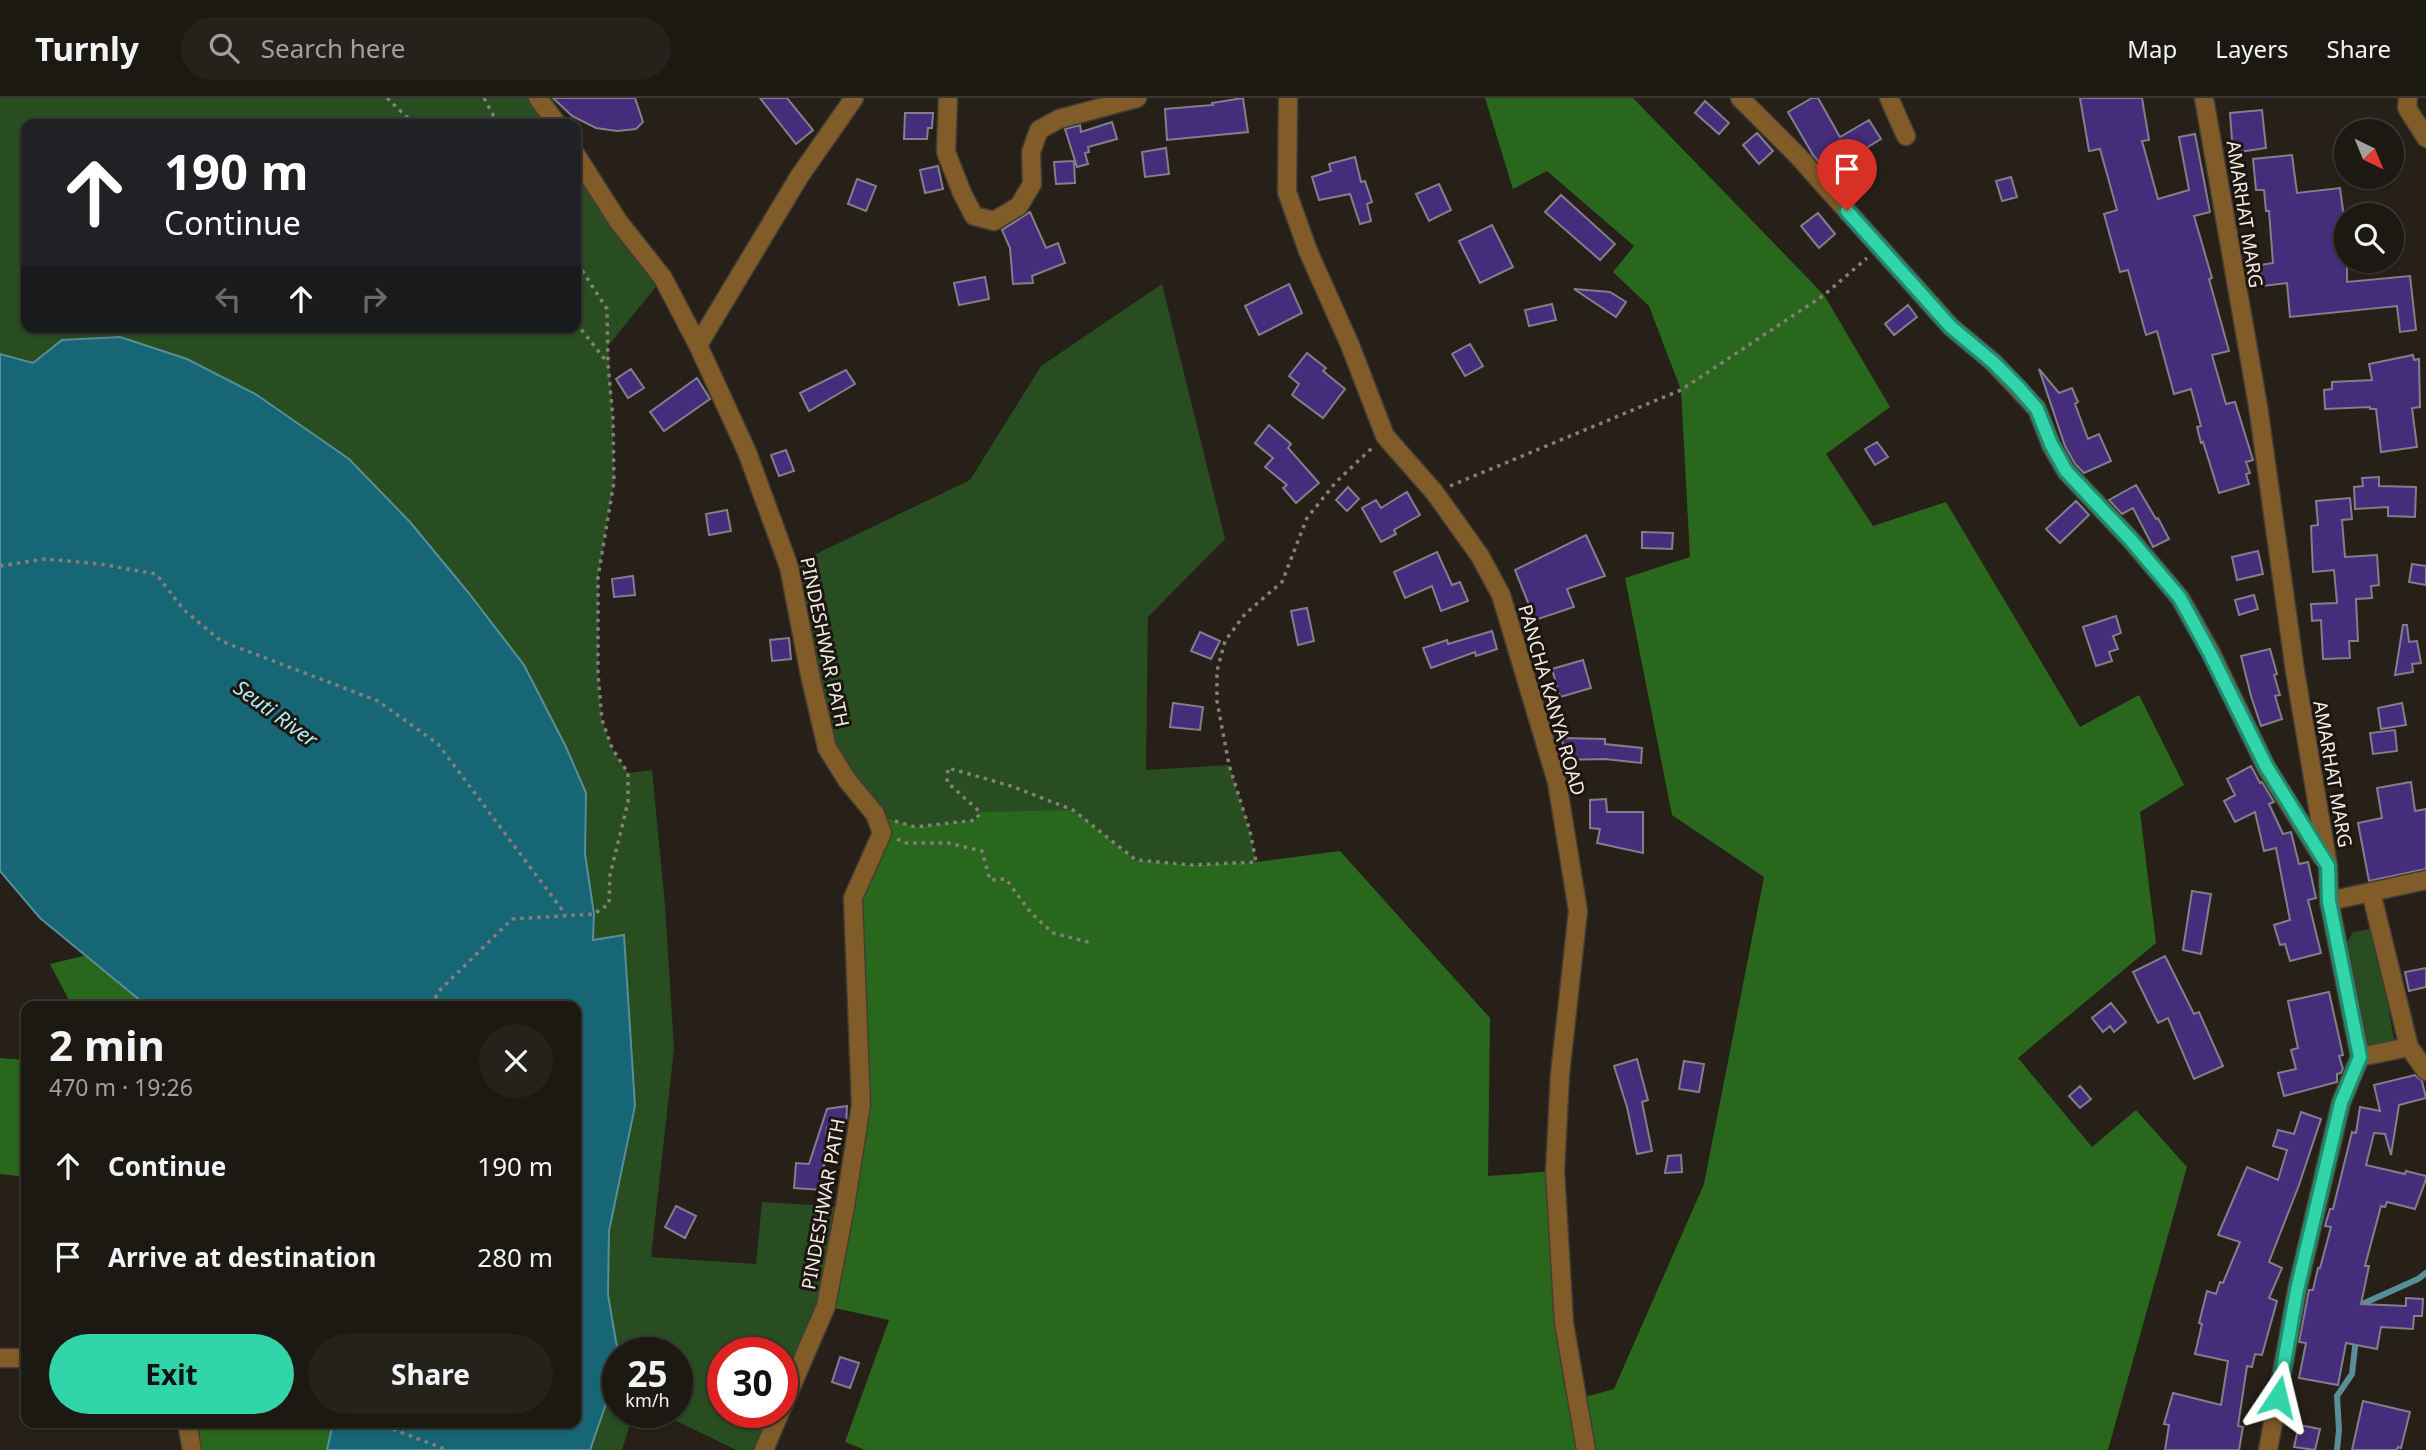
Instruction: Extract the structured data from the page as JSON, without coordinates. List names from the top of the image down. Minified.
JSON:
{"streets":{"street":["AMARHAT MARG","PINDESHWAR PATH","PANCHA KANYA ROAD"]},"water":["Seuti River"],"north":"bottom right","page":{"header":"Turnly","search":"Search here","nav":["Map","Layers","Share"],"turn":["190 m","Continue"],"heading":["2 min","470 m · 19:26"],"list":[{"name":"Continue","value":"190 m"},{"name":"Arrive at destination","value":"280 m"}],"buttons":["Exit","Share"],"speed":"25 km/h","limit":"30"}}
